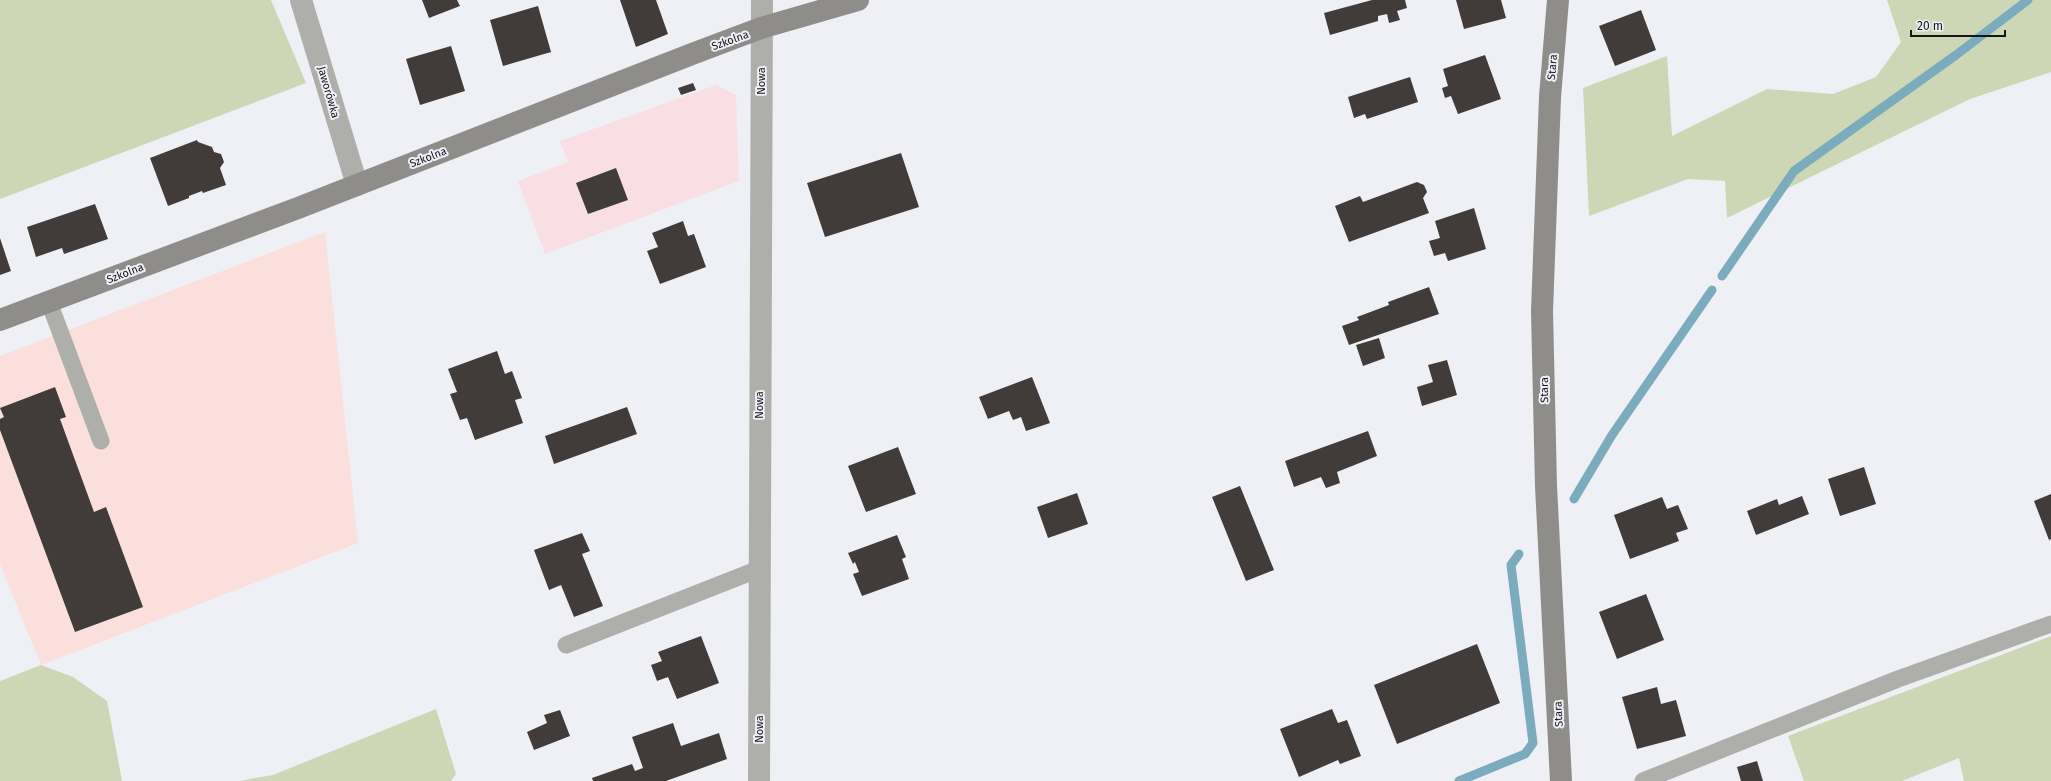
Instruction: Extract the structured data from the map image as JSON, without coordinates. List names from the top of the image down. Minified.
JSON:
{"streets":{"street":["Szkolna","Stara","Nowa","Jaworówka"]},"crossings":[["Szkolna","Nowa"],["Szkolna","Jaworówka"]],"scale_bar":"20 m"}
